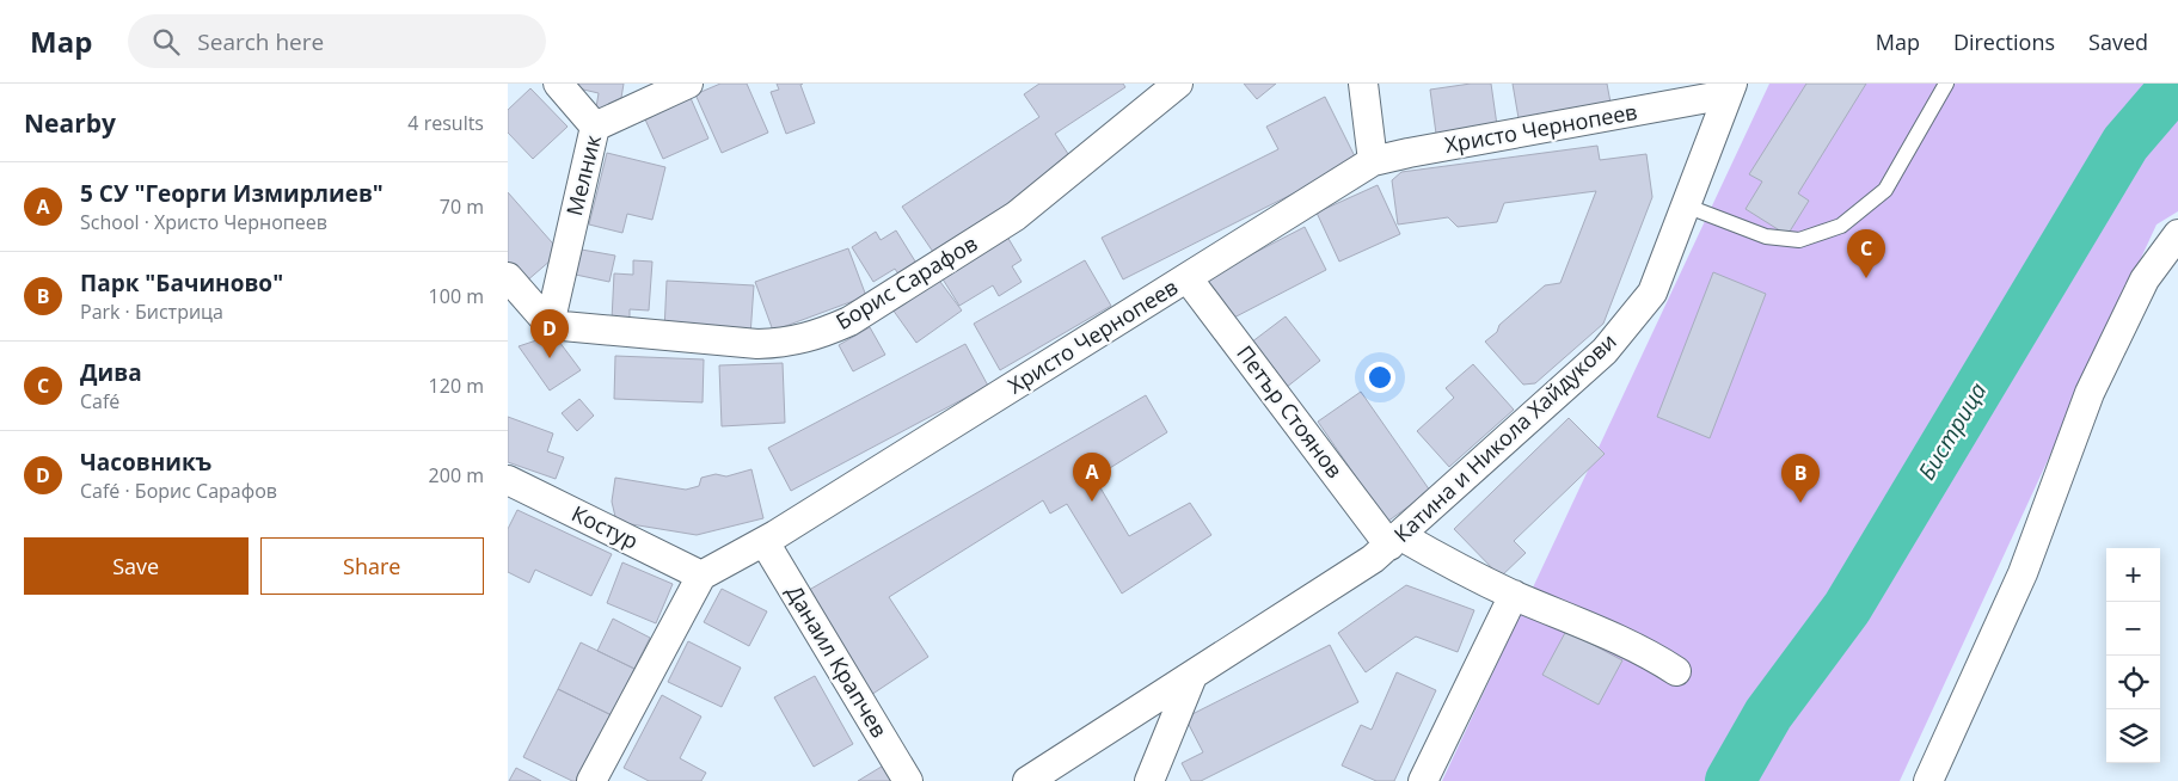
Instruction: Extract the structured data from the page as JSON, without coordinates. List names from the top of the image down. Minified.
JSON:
{"streets":{"street":["Христо Чернопеев","Мелник","Борис Сарафов","Петър Стоянов","Катина и Никола Хайдукови","Костур","Данаил Крапчев"]},"crossings":[["Христо Чернопеев","Петър Стоянов"],["Христо Чернопеев","Катина и Никола Хайдукови"],["Христо Чернопеев","Костур"],["Христо Чернопеев","Данаил Крапчев"],["Мелник","Борис Сарафов"],["Петър Стоянов","Катина и Никола Хайдукови"]],"water":["Бистрица"],"page":{"header":"Map","search":"Search here","nav":["Map","Directions","Saved"],"heading":["Nearby","4 results"],"list":[{"mark":"A","name":"5 СУ \"Георги Измирлиев\"","note":"School · Христо Чернопеев","value":"70 m"},{"mark":"B","name":"Парк \"Бачиново\"","note":"Park · Бистрица","value":"100 m"},{"mark":"C","name":"Дива","note":"Café","value":"120 m"},{"mark":"D","name":"Часовникъ","note":"Café · Борис Сарафов","value":"200 m"}],"pins":["C","D","A","B"],"buttons":["Save","Share"],"map_buttons":["+","−"]}}
